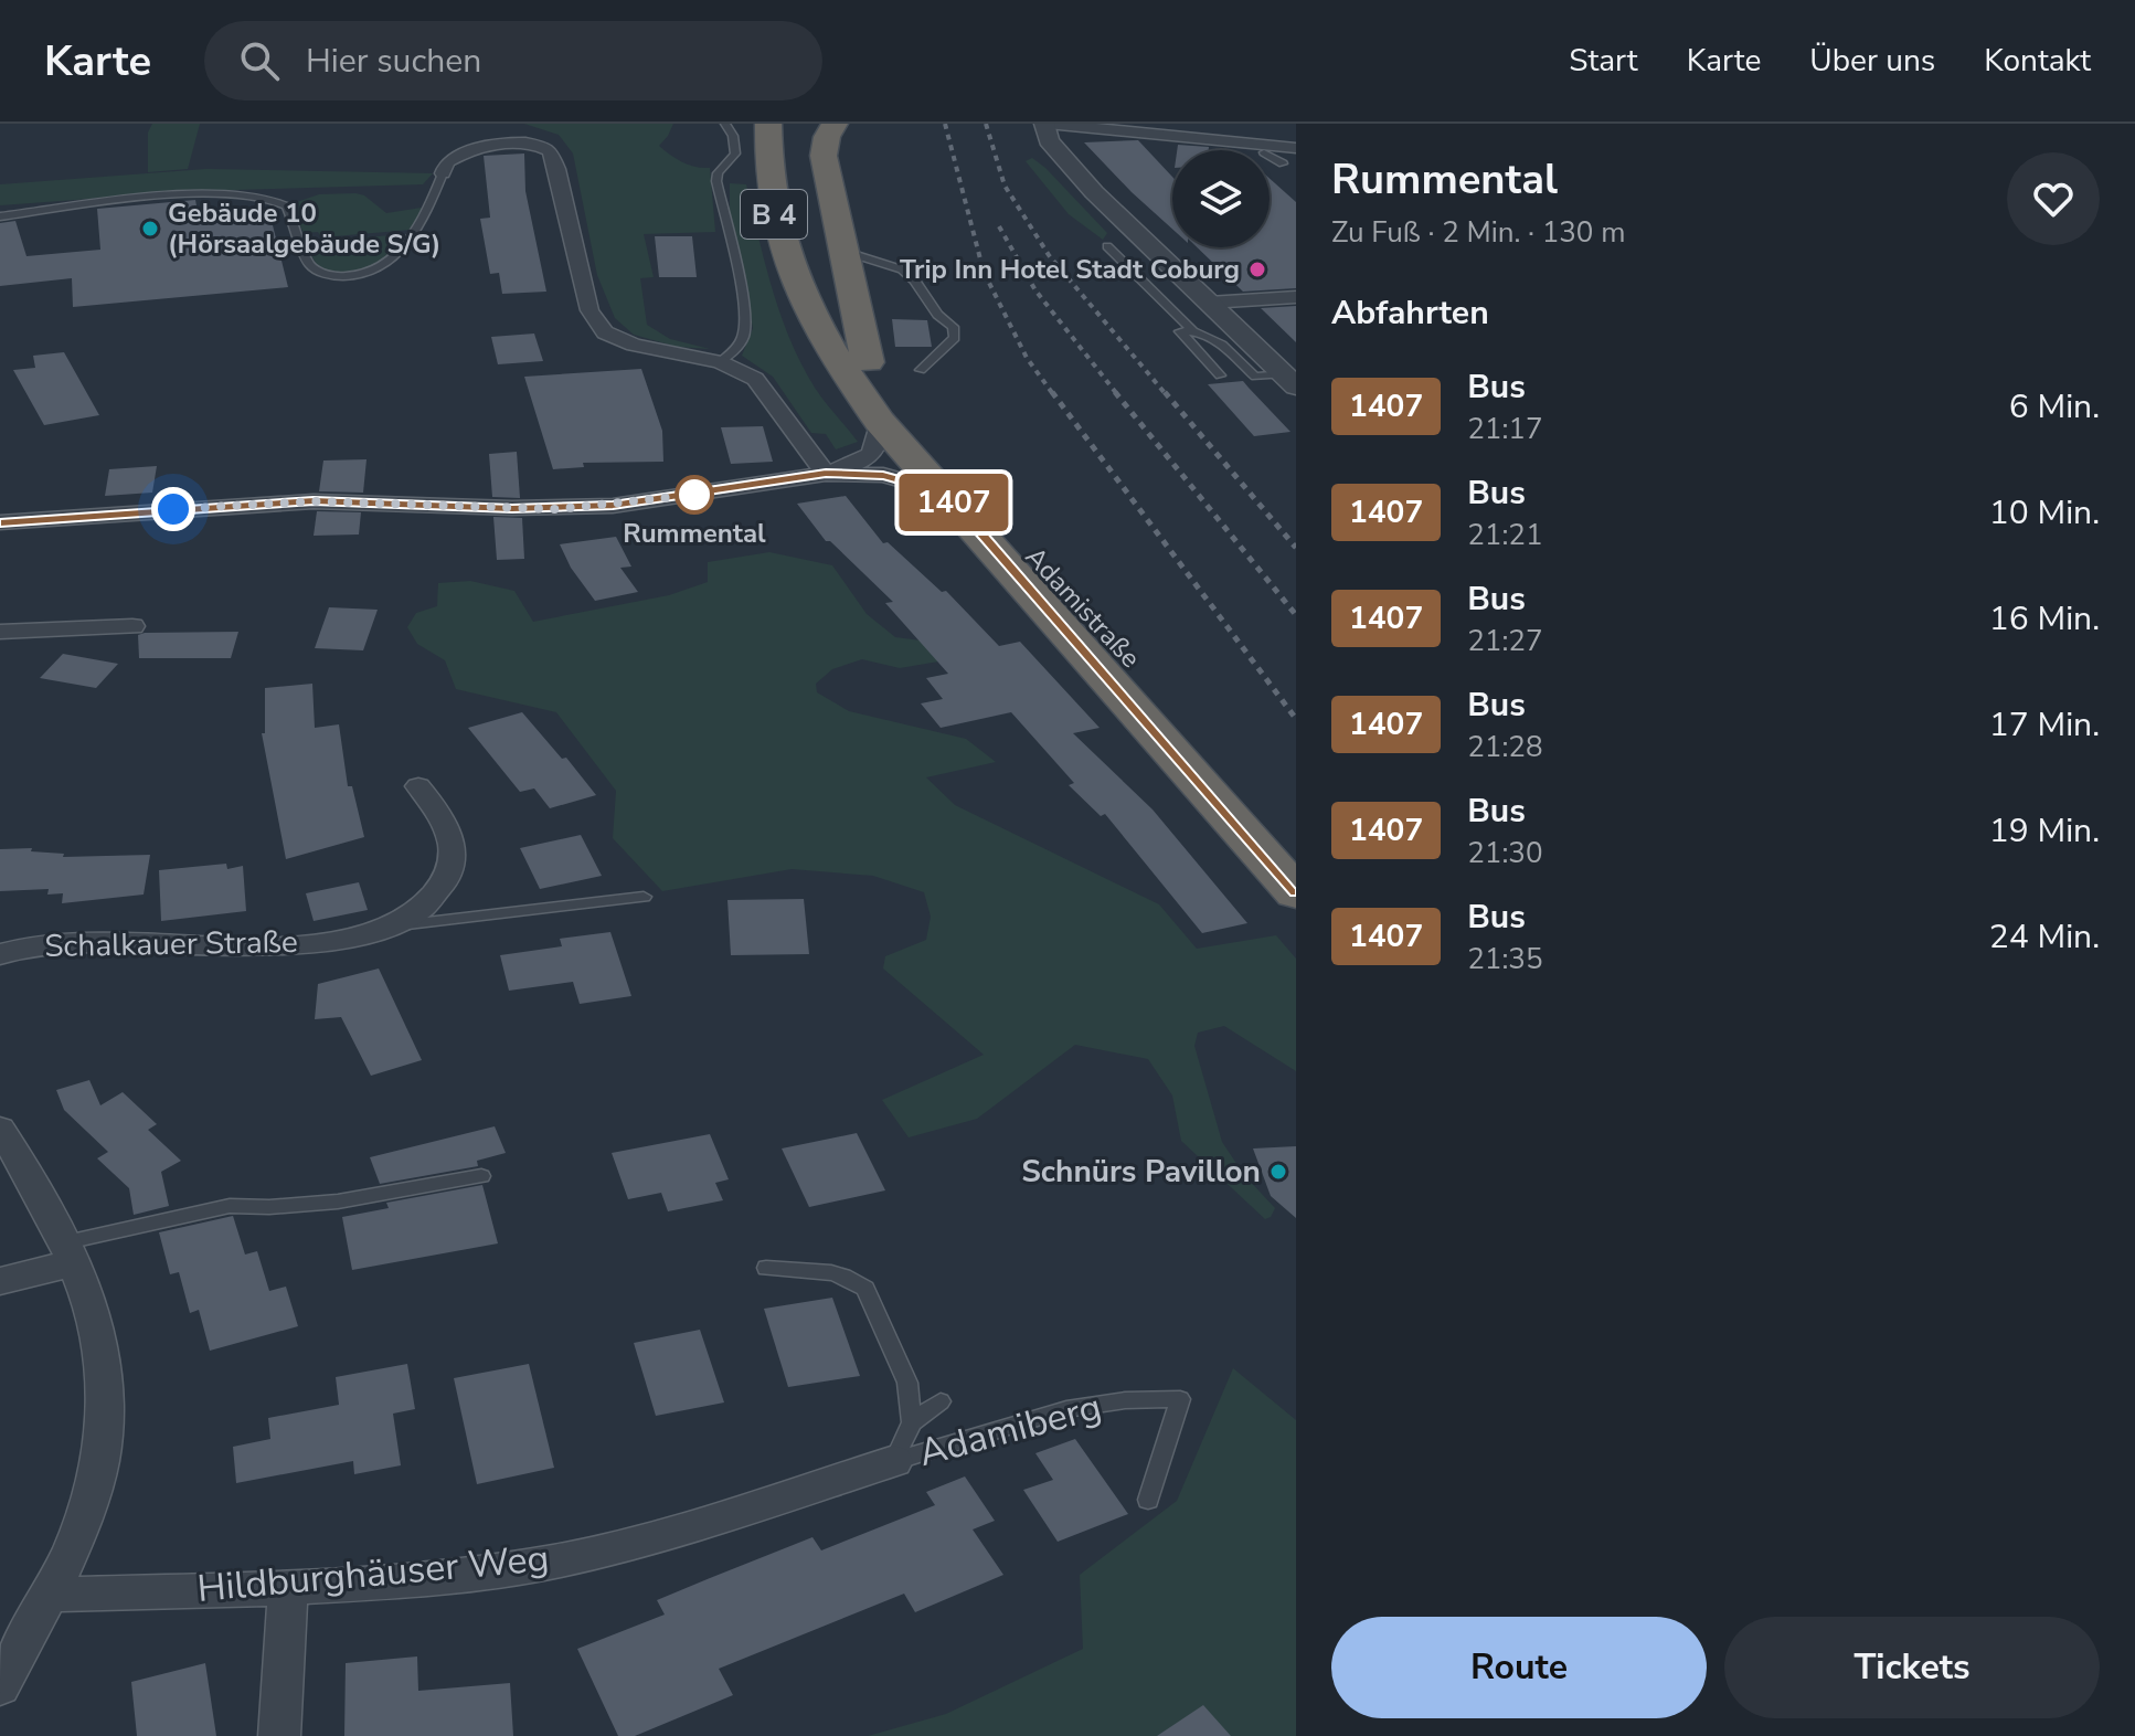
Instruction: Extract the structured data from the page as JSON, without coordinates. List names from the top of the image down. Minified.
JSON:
{"streets":{"highway":["B 4","Adamistraße"],"street":["Schalkauer Straße","Hildburghäuser Weg"],"lane":["Adamiberg"]},"crossings":[["Adamiberg","Hildburghäuser Weg"]],"places":["Gebäude 10 (Hörsaalgebäude S/G)","Trip Inn Hotel Stadt Coburg","Rummental","Schnürs Pavillon"],"lines":["bus line 1407"],"page":{"header":"Karte","search":"Hier suchen","nav":["Start","Karte","Über uns","Kontakt"],"on_map":"1407","heading":[["Rummental","Zu Fuß · 2 Min. · 130 m"],"Abfahrten"],"list":[{"mark":"1407","name":"Bus","note":"21:17","value":"6 Min."},{"mark":"1407","name":"Bus","note":"21:21","value":"10 Min."},{"mark":"1407","name":"Bus","note":"21:27","value":"16 Min."},{"mark":"1407","name":"Bus","note":"21:28","value":"17 Min."},{"mark":"1407","name":"Bus","note":"21:30","value":"19 Min."},{"mark":"1407","name":"Bus","note":"21:35","value":"24 Min."}],"buttons":["Route","Tickets"]}}
